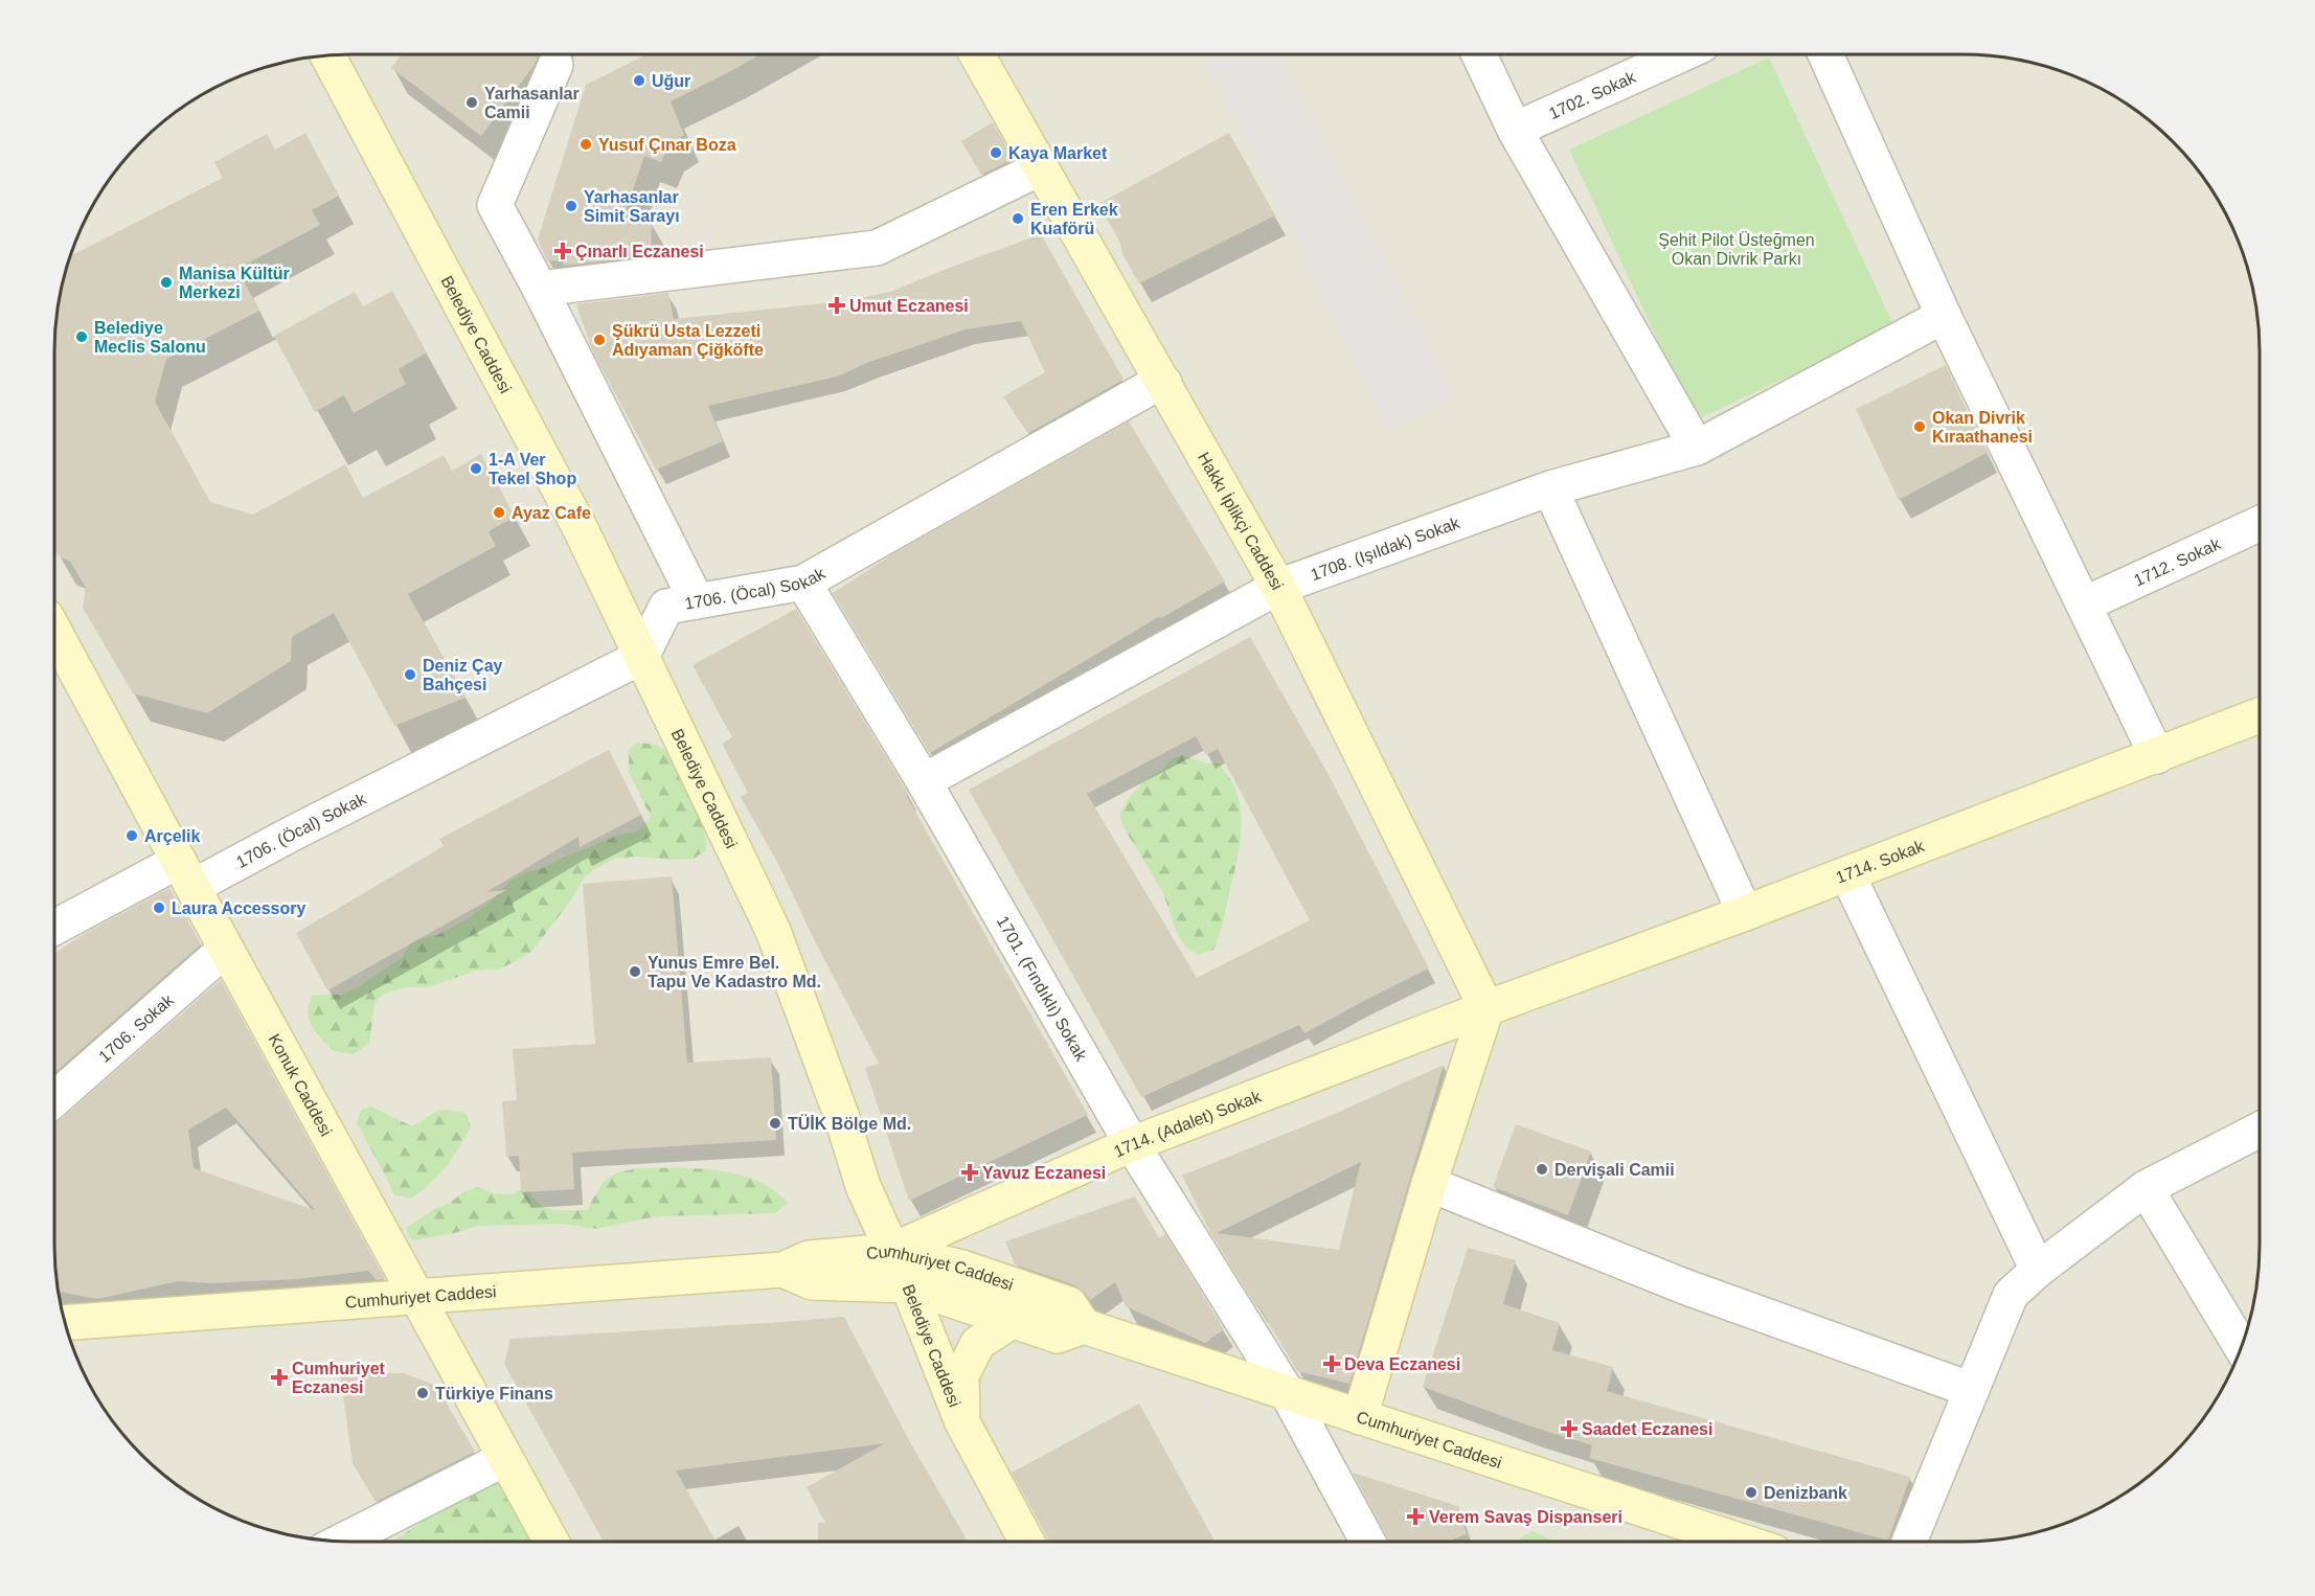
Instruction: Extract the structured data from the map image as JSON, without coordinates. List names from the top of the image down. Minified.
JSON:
{"streets":{"street":["1702. Sokak","Belediye Caddesi","Hakkı İplikçi Caddesi","1708. (Işıldak) Sokak","1712. Sokak","1706. (Öcal) Sokak","1714. Sokak","1701. (Fındıklı) Sokak","1706. Sokak","Konuk Caddesi","1714. (Adalet) Sokak","Cumhuriyet Caddesi"]},"crossings":[["Belediye Caddesi","1706. (Öcal) Sokak"],["Belediye Caddesi","1714. (Adalet) Sokak"],["Belediye Caddesi","Cumhuriyet Caddesi"],["Hakkı İplikçi Caddesi","1708. (Işıldak) Sokak"],["Hakkı İplikçi Caddesi","1706. (Öcal) Sokak"],["Hakkı İplikçi Caddesi","1714. Sokak"],["Hakkı İplikçi Caddesi","1714. (Adalet) Sokak"],["1708. (Işıldak) Sokak","1701. (Fındıklı) Sokak"],["1706. (Öcal) Sokak","1701. (Fındıklı) Sokak"],["1706. (Öcal) Sokak","Konuk Caddesi"],["1714. Sokak","1714. (Adalet) Sokak"],["1701. (Fındıklı) Sokak","1714. (Adalet) Sokak"],["1701. (Fındıklı) Sokak","Cumhuriyet Caddesi"],["1706. Sokak","Konuk Caddesi"],["Konuk Caddesi","Cumhuriyet Caddesi"],["1714. (Adalet) Sokak","Cumhuriyet Caddesi"]],"parks":["Şehit Pilot Üsteğmen Okan Divrik Parkı"],"places":{"other":["Uğur","Yarhasanlar Camii","Yusuf Çınar Boza","Kaya Market","Yarhasanlar Simit Sarayı","Eren Erkek Kuaförü","Manisa Kültür Merkezi","Belediye Meclis Salonu","Şükrü Usta Lezzeti Adıyaman Çiğköfte","Okan Divrik Kıraathanesi","1-A Ver Tekel Shop","Ayaz Cafe","Deniz Çay Bahçesi","Arçelik","Laura Accessory","Yunus Emre Bel. Tapu Ve Kadastro Md.","TÜİK Bölge Md.","Dervişali Camii","Türkiye Finans","Denizbank"],"health":["Çınarlı Eczanesi","Umut Eczanesi","Yavuz Eczanesi","Deva Eczanesi","Cumhuriyet Eczanesi","Saadet Eczanesi","Verem Savaş Dispanseri"]}}
